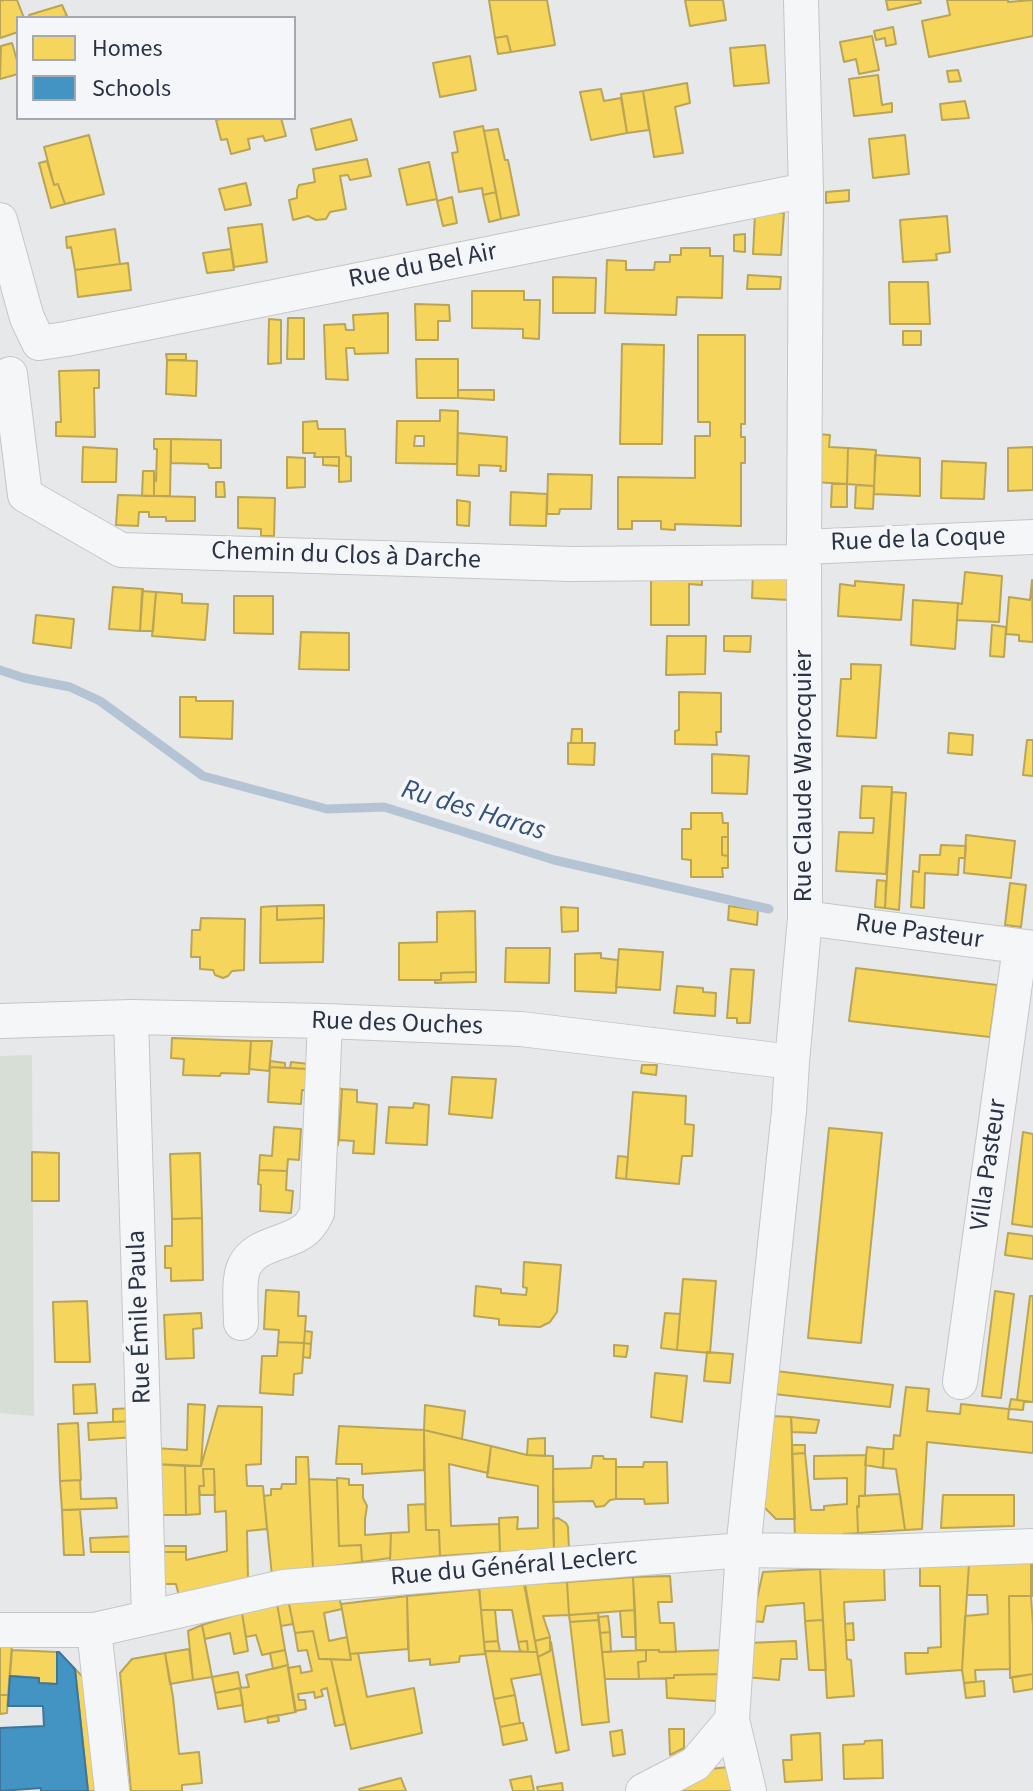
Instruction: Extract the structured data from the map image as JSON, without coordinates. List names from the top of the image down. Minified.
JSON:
{"streets":{"street":["Rue du Bel Air","Rue de la Coque","Chemin du Clos à Darche","Rue Claude Warocquier","Rue Pasteur","Rue des Ouches","Villa Pasteur","Rue Émile Paula","Rue du Général Leclerc"]},"crossings":[["Rue du Bel Air","Rue Claude Warocquier"],["Rue de la Coque","Chemin du Clos à Darche"],["Rue de la Coque","Rue Claude Warocquier"],["Chemin du Clos à Darche","Rue Claude Warocquier"],["Rue Claude Warocquier","Rue Pasteur"],["Rue Claude Warocquier","Rue des Ouches"],["Rue Claude Warocquier","Rue du Général Leclerc"],["Rue Pasteur","Villa Pasteur"],["Rue des Ouches","Rue Émile Paula"],["Rue Émile Paula","Rue du Général Leclerc"]],"water":["Ru des Haras"],"legend":["Homes","Schools"]}
